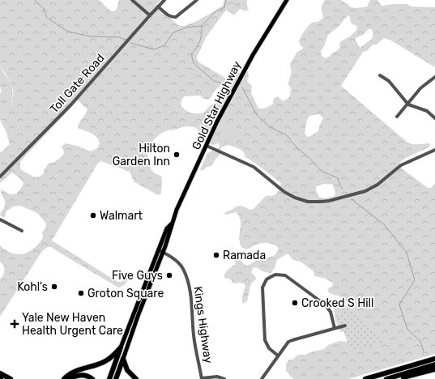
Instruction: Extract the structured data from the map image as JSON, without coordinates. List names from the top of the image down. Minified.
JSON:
{"streets":{"main road":["Gold Star Highway"],"street":["Toll Gate Road","Kings Highway"]},"crossings":[["Gold Star Highway","Kings Highway"]],"places":{"other":["Hilton Garden Inn","Walmart","Ramada","Five Guys","Kohl's","Groton Square","Crooked S Hill"],"health":["Yale New Haven Health Urgent Care"]}}
